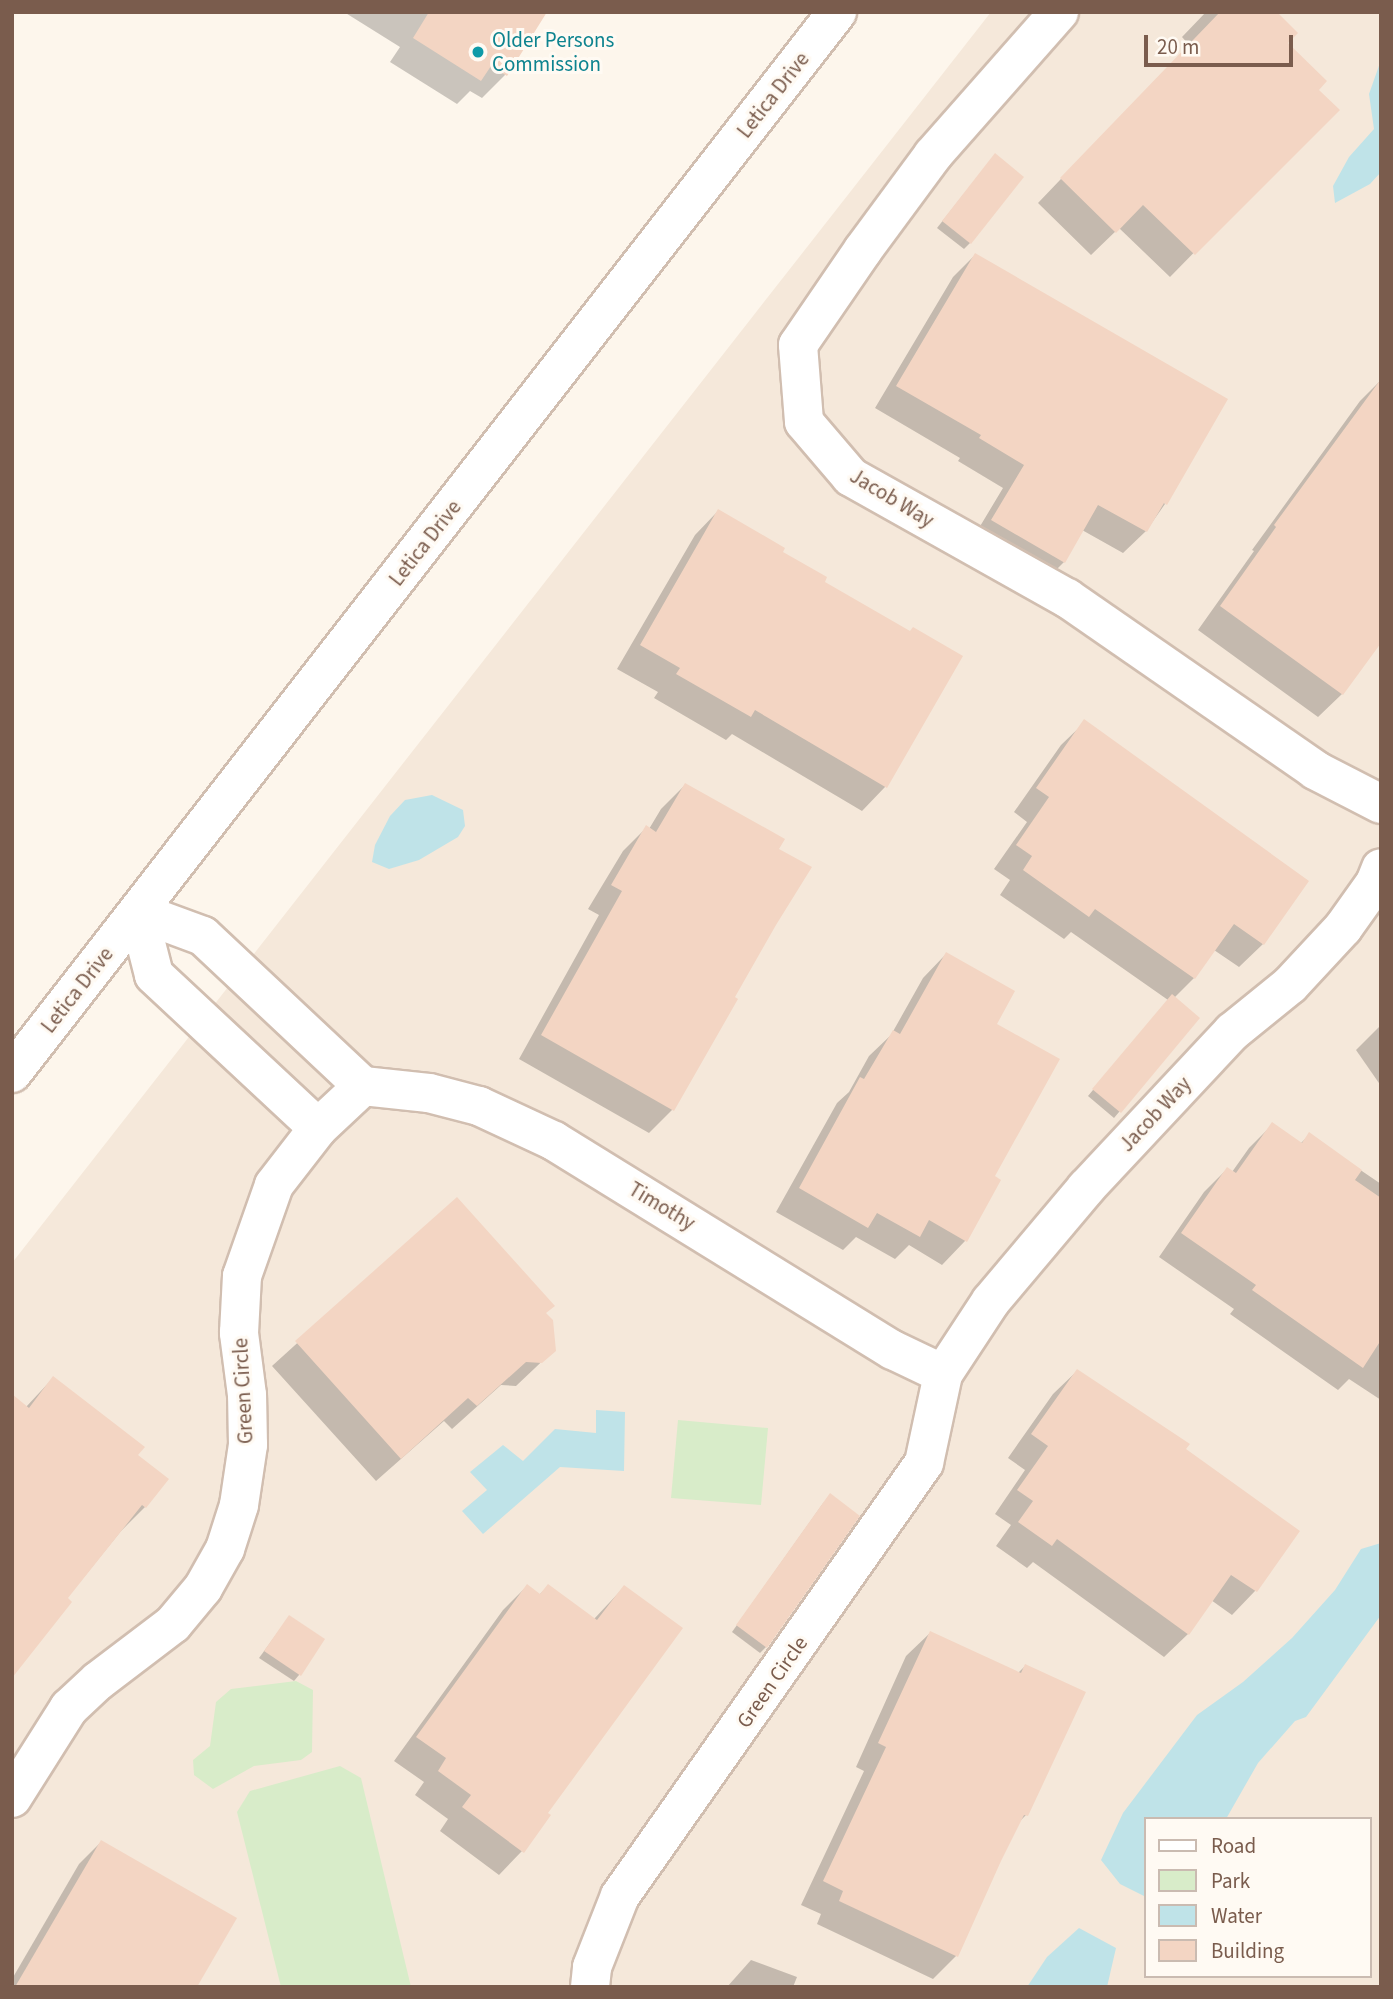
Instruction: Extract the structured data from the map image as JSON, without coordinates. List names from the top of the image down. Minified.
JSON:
{"streets":{"street":["Letica Drive","Jacob Way","Timothy","Green Circle"]},"crossings":[["Jacob Way","Timothy"],["Jacob Way","Green Circle"],["Timothy","Green Circle"]],"places":["Older Persons Commission"],"legend":["Road","Park","Water","Building"],"scale_bar":"20 m"}
